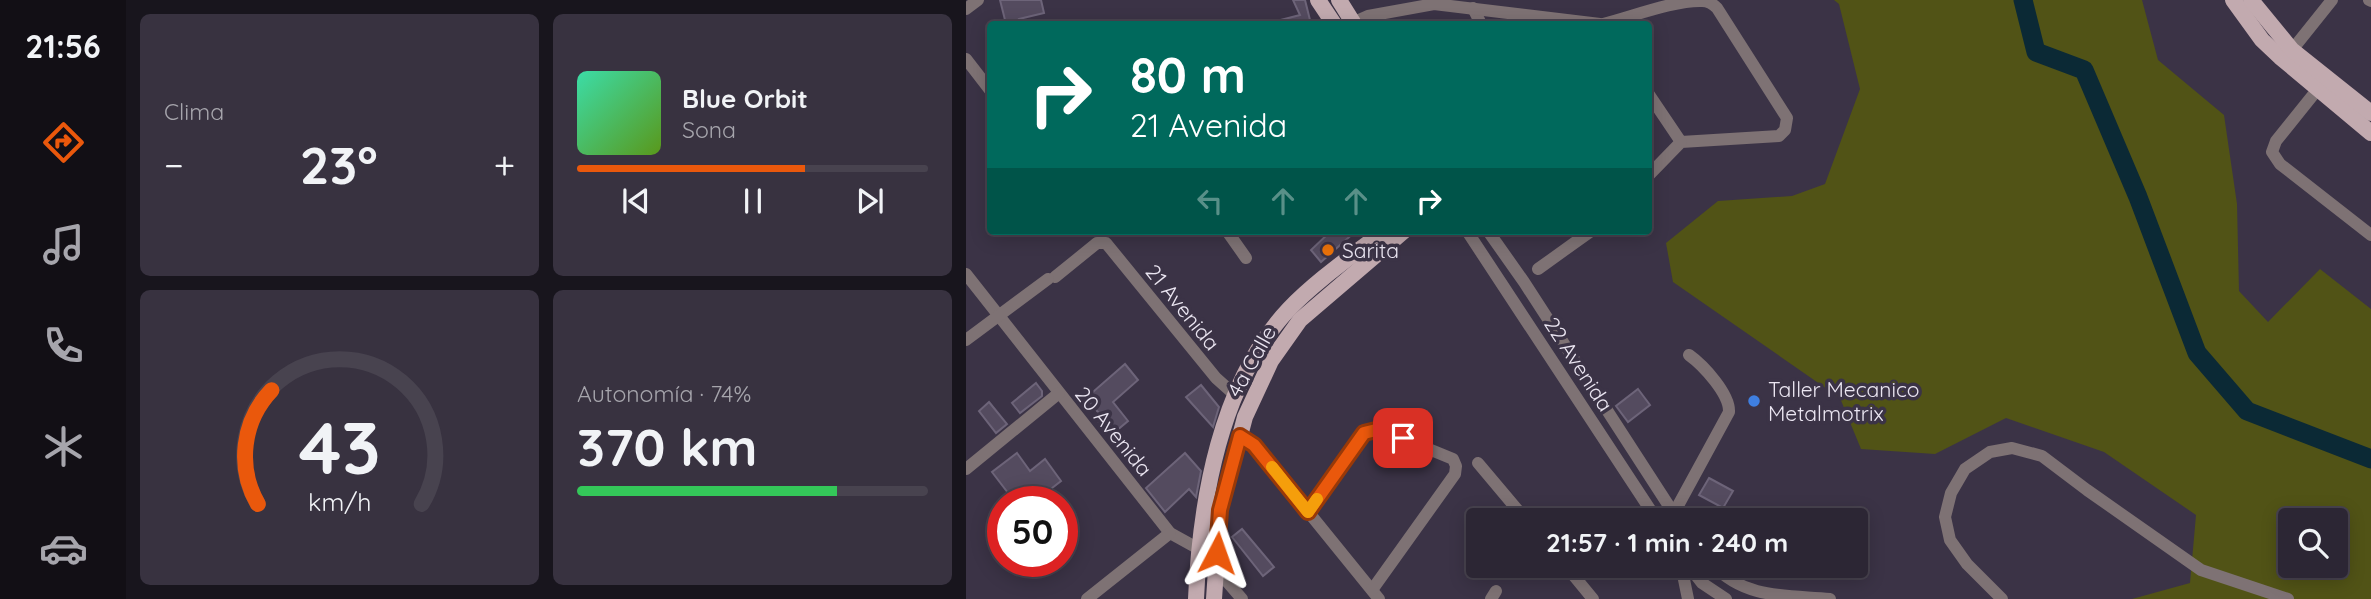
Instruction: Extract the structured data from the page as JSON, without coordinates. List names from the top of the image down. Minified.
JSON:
{"streets":{"main road":["4a Calle"],"street":["21 Avenida","22 Avenida","20 Avenida"]},"crossings":[["21 Avenida","4a Calle"],["21 Avenida","20 Avenida"],["4a Calle","20 Avenida"]],"places":["Sarita","Taller Mecanico Metalmotrix"],"page":{"tabs":"21:56","tile":["Clima",["Autonomía · 74%","370 km"]],"turn":["80 m","21 Avenida"],"song":["Blue Orbit","Sona"],"heat":["−","23°","+"],"limit":"50","trip":"21:57 · 1 min · 240 m","gauge":["43","km/h"]}}
